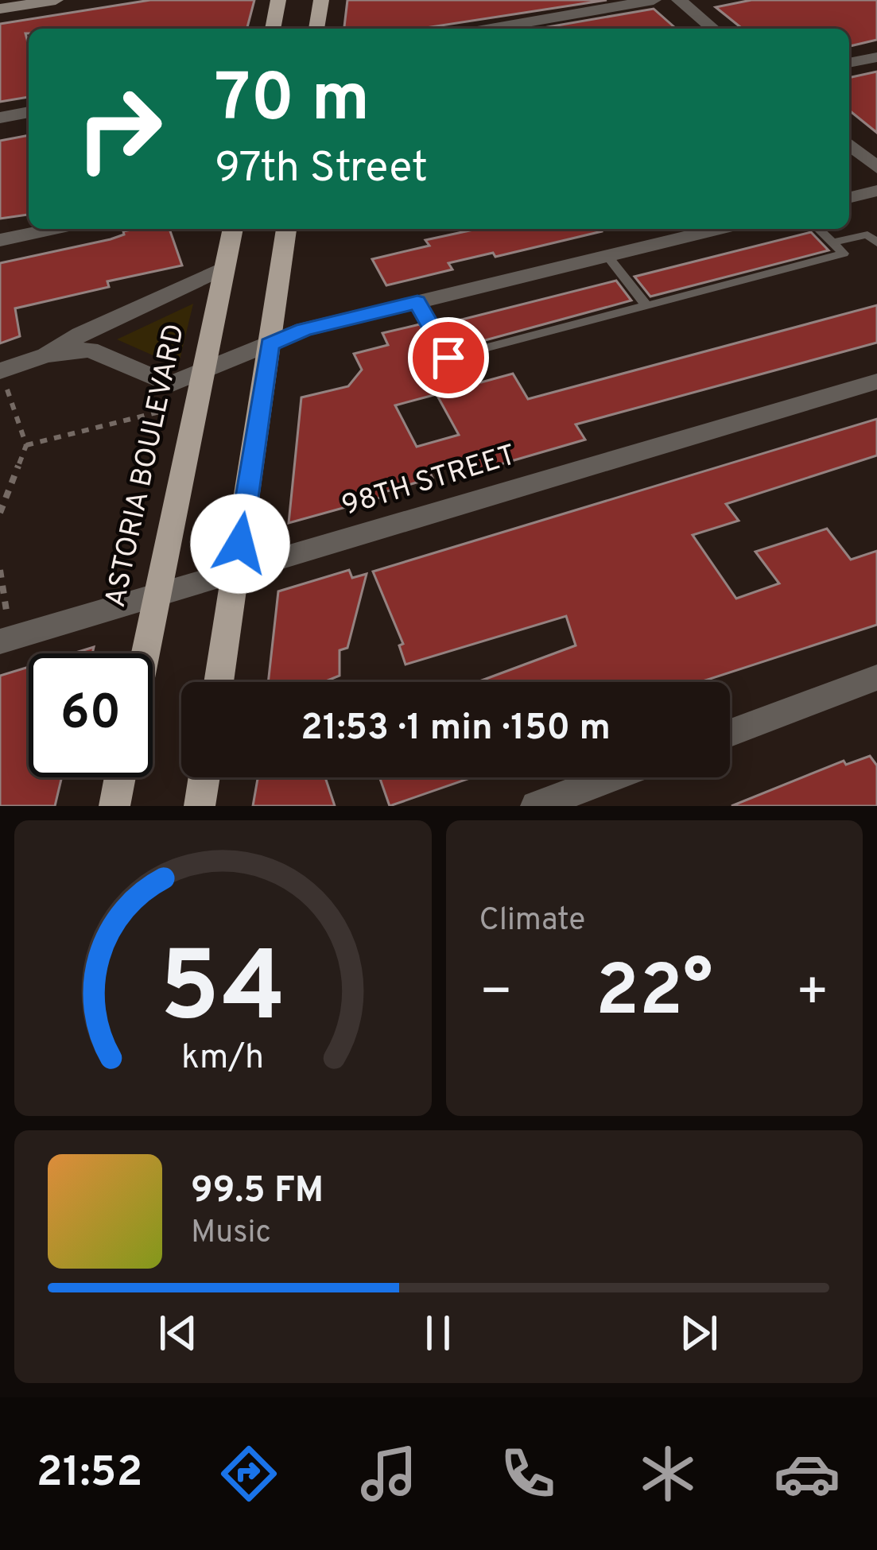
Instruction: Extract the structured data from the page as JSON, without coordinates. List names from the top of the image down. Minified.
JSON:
{"streets":{"main road":["ASTORIA BOULEVARD"],"street":["98TH STREET"]},"crossings":[["ASTORIA BOULEVARD","98TH STREET"]],"page":{"turn":["70 m","97th Street"],"limit":"60","trip":"21:53 · 1 min · 150 m","tile":"Climate","heat":["−","22°","+"],"song":["99.5 FM","Music"],"tabs":"21:52","gauge":["54","km/h"]}}
